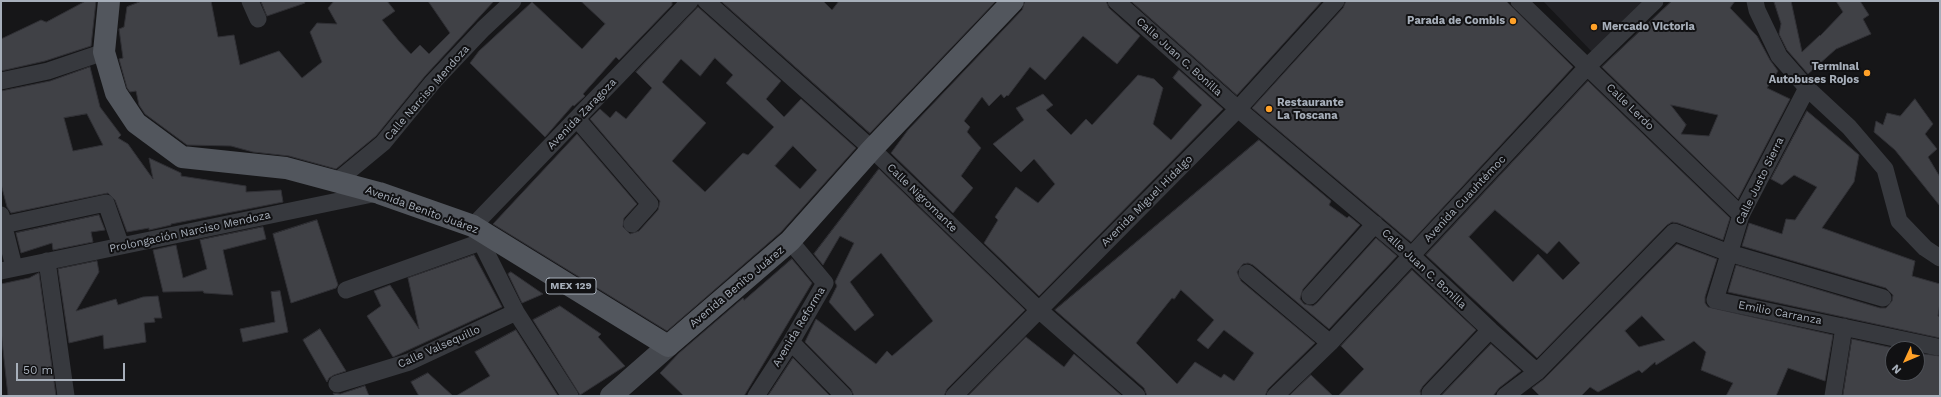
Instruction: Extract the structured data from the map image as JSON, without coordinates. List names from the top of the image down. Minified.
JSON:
{"streets":{"main road":["Avenida Benito Juárez","MEX 129"],"street":["Calle Juan C. Bonilla","Calle Narciso Mendoza","Calle Lerdo","Avenida Zaragoza","Calle Justo Sierra","Calle Nigromante","Avenida Cuauhtémoc","Avenida Miguel Hidalgo","Prolongación Narciso Mendoza","Emilio Carranza","Avenida Reforma","Calle Valsequillo"]},"crossings":[["Calle Juan C. Bonilla","Avenida Cuauhtémoc"],["Calle Juan C. Bonilla","Avenida Miguel Hidalgo"],["Calle Narciso Mendoza","Avenida Benito Juárez"],["Calle Lerdo","Calle Justo Sierra"],["Calle Lerdo","Avenida Cuauhtémoc"],["Avenida Zaragoza","Avenida Benito Juárez"],["Calle Justo Sierra","Emilio Carranza"],["Calle Nigromante","Avenida Miguel Hidalgo"],["Calle Nigromante","Avenida Benito Juárez"],["Avenida Benito Juárez","Prolongación Narciso Mendoza"],["Avenida Benito Juárez","Avenida Reforma"]],"places":["Parada de Combis","Mercado Victoria","Terminal Autobuses Rojos","Restaurante La Toscana"],"scale_bar":"50 m","north":"bottom left"}
